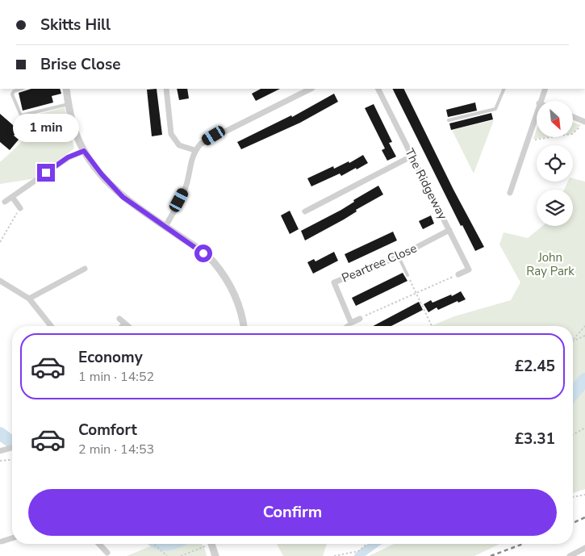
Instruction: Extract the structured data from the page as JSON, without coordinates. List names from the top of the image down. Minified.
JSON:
{"streets":{"street":["The Ridgeway","Peartree Close"]},"crossings":[["The Ridgeway","Peartree Close"]],"parks":["John Ray Park"],"north":"bottom right","page":{"banner":["Skitts Hill","Brise Close"],"bubble":"1 min","list":[{"name":"Economy","note":"1 min · 14:52","value":"£2.45"},{"name":"Comfort","note":"2 min · 14:53","value":"£3.31"}],"buttons":"Confirm"}}
